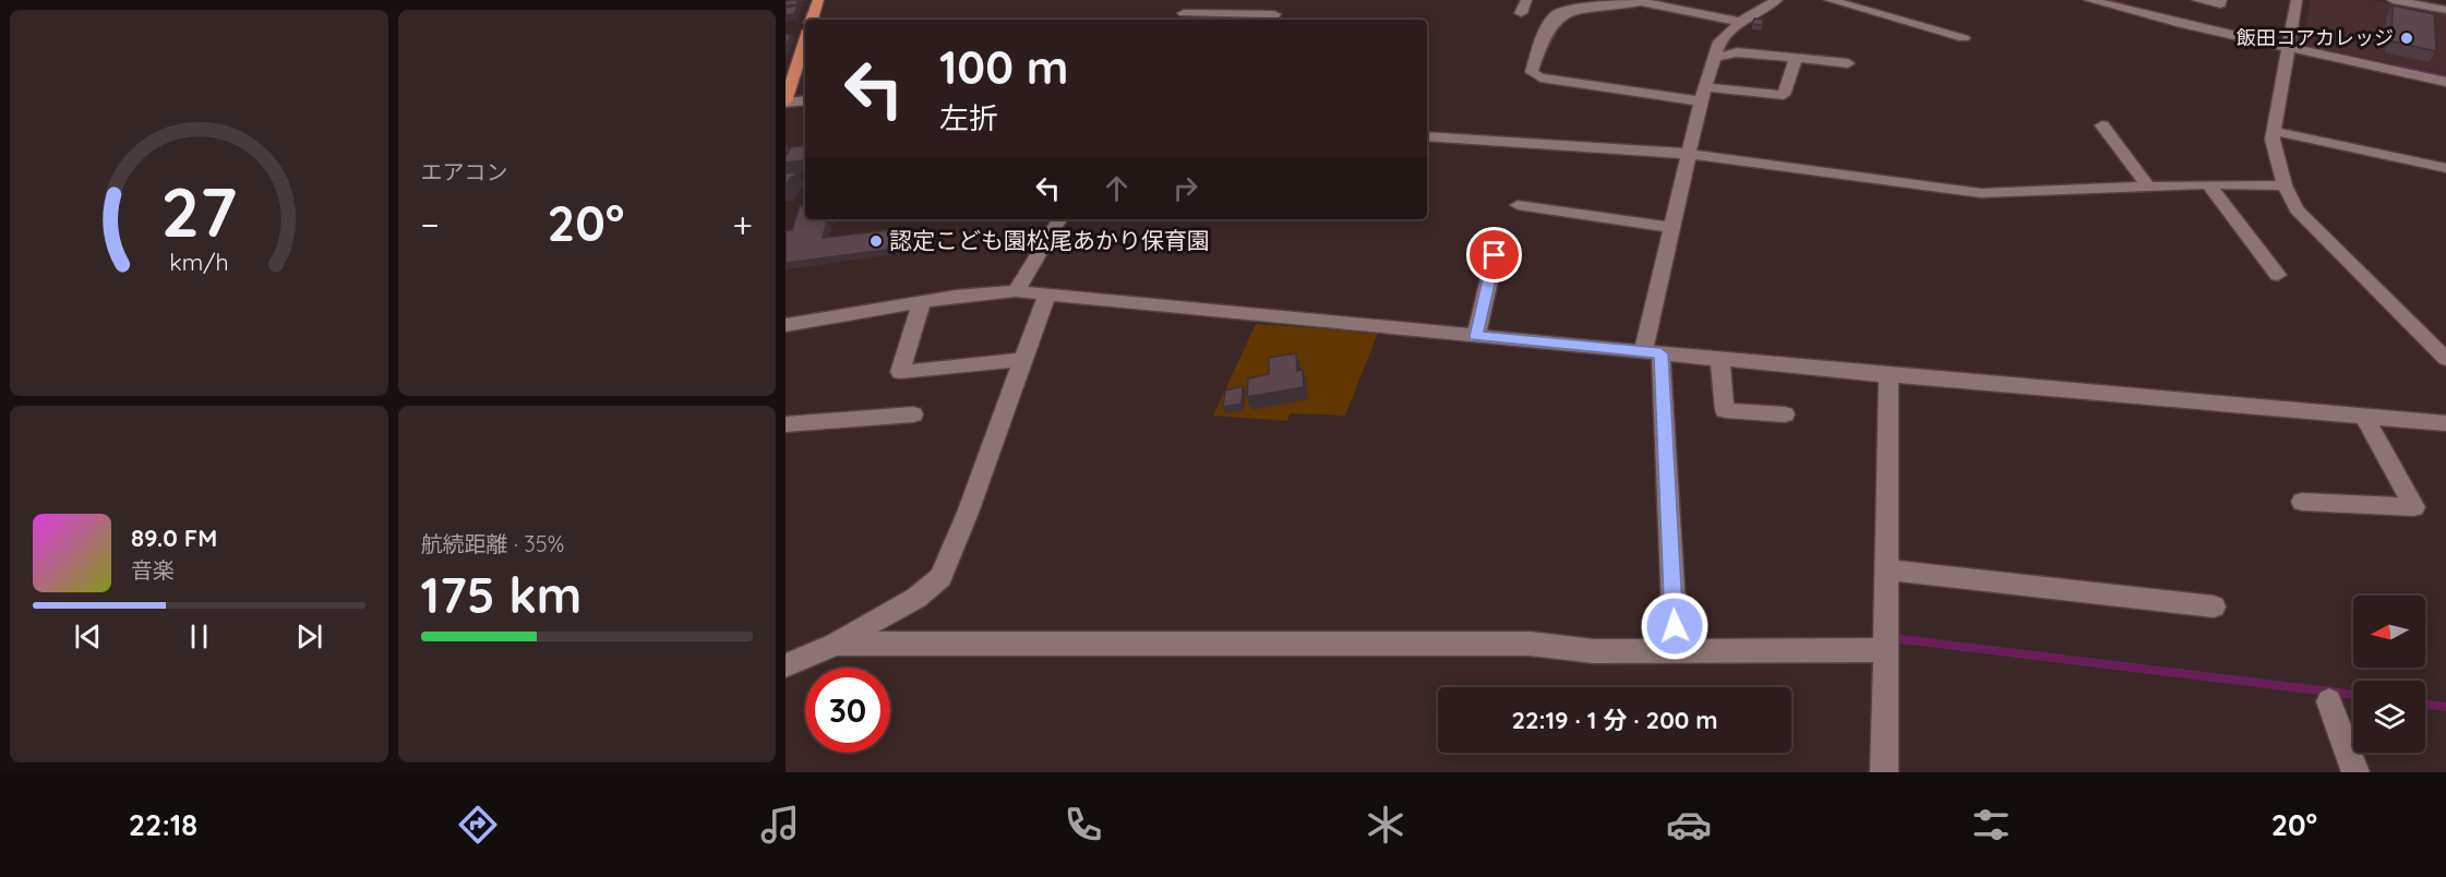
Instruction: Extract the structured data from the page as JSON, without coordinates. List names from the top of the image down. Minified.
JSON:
{"places":["飯田コアカレッジ","認定こども園松尾あかり保育園"],"north":"left","page":{"tile":["エアコン",["航続距離 · 35%","175 km"]],"turn":["100 m","左折"],"heat":["−","20°","+"],"song":["89.0 FM","音楽"],"limit":"30","trip":"22:19 · 1 分 · 200 m","tabs":["22:18","20°"],"gauge":["27","km/h"]}}
